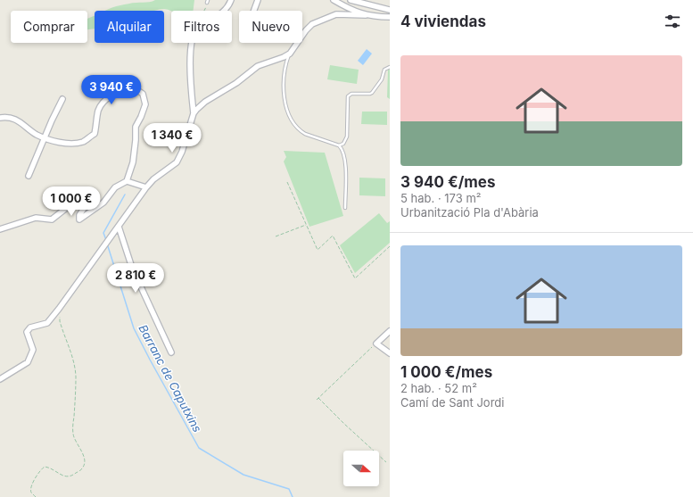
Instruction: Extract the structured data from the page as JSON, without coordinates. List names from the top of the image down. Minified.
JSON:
{"water":["Barranc de Caputxins"],"north":"right","page":{"heading":"4 viviendas","chip":["Comprar","Alquilar","Filtros","Nuevo"],"list":[{"name":"3 940 €/mes","note":"5 hab. · 173 m² · Urbanització Pla d'Abària"},{"name":"1 000 €/mes","note":"2 hab. · 52 m² · Camí de Sant Jordi"}],"price":["3 940 €","1 340 €","1 000 €","2 810 €"]}}
